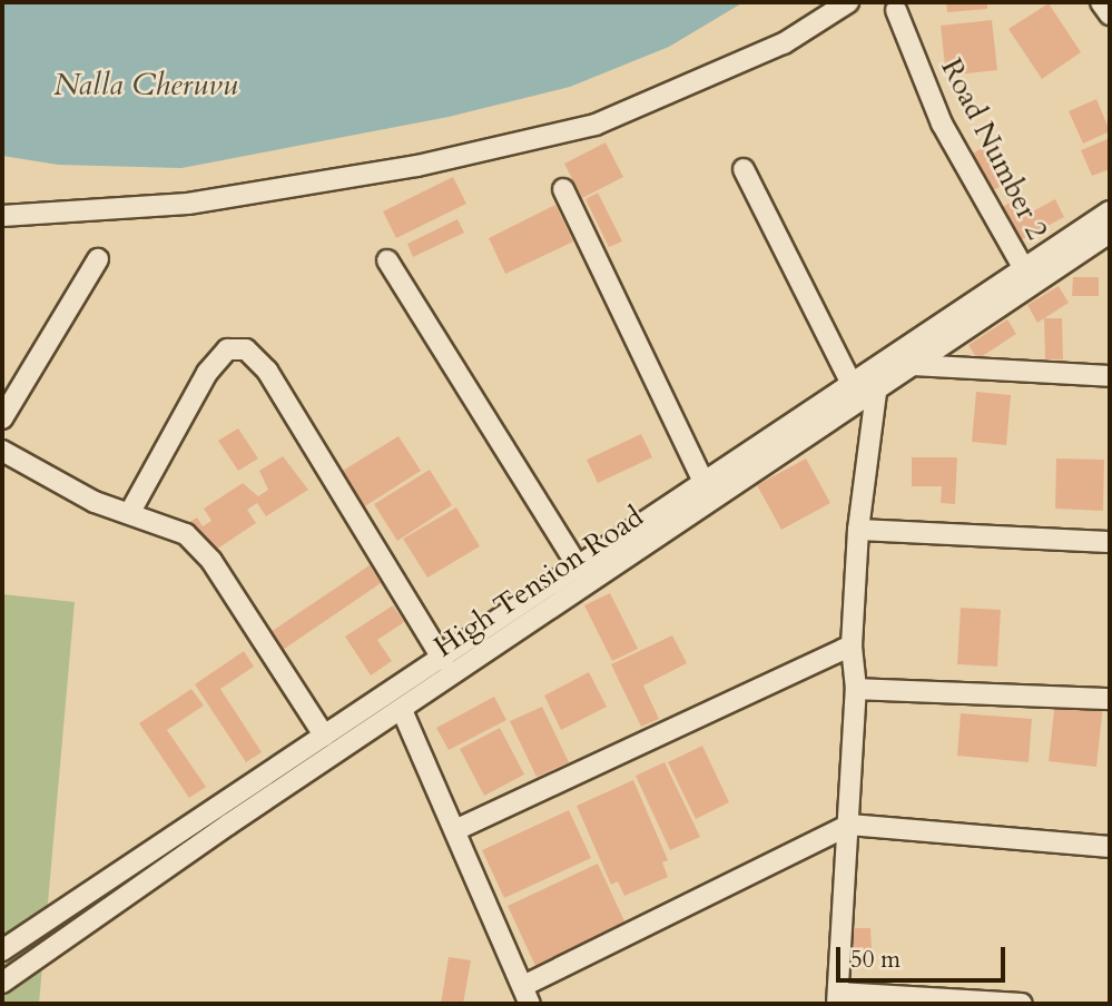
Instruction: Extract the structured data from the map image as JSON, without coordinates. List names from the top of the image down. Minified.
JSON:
{"streets":{"street":["Road Number 2","High Tension Road"]},"crossings":[["Road Number 2","High Tension Road"]],"water":["Nalla Cheruvu"],"scale_bar":"50 m"}
